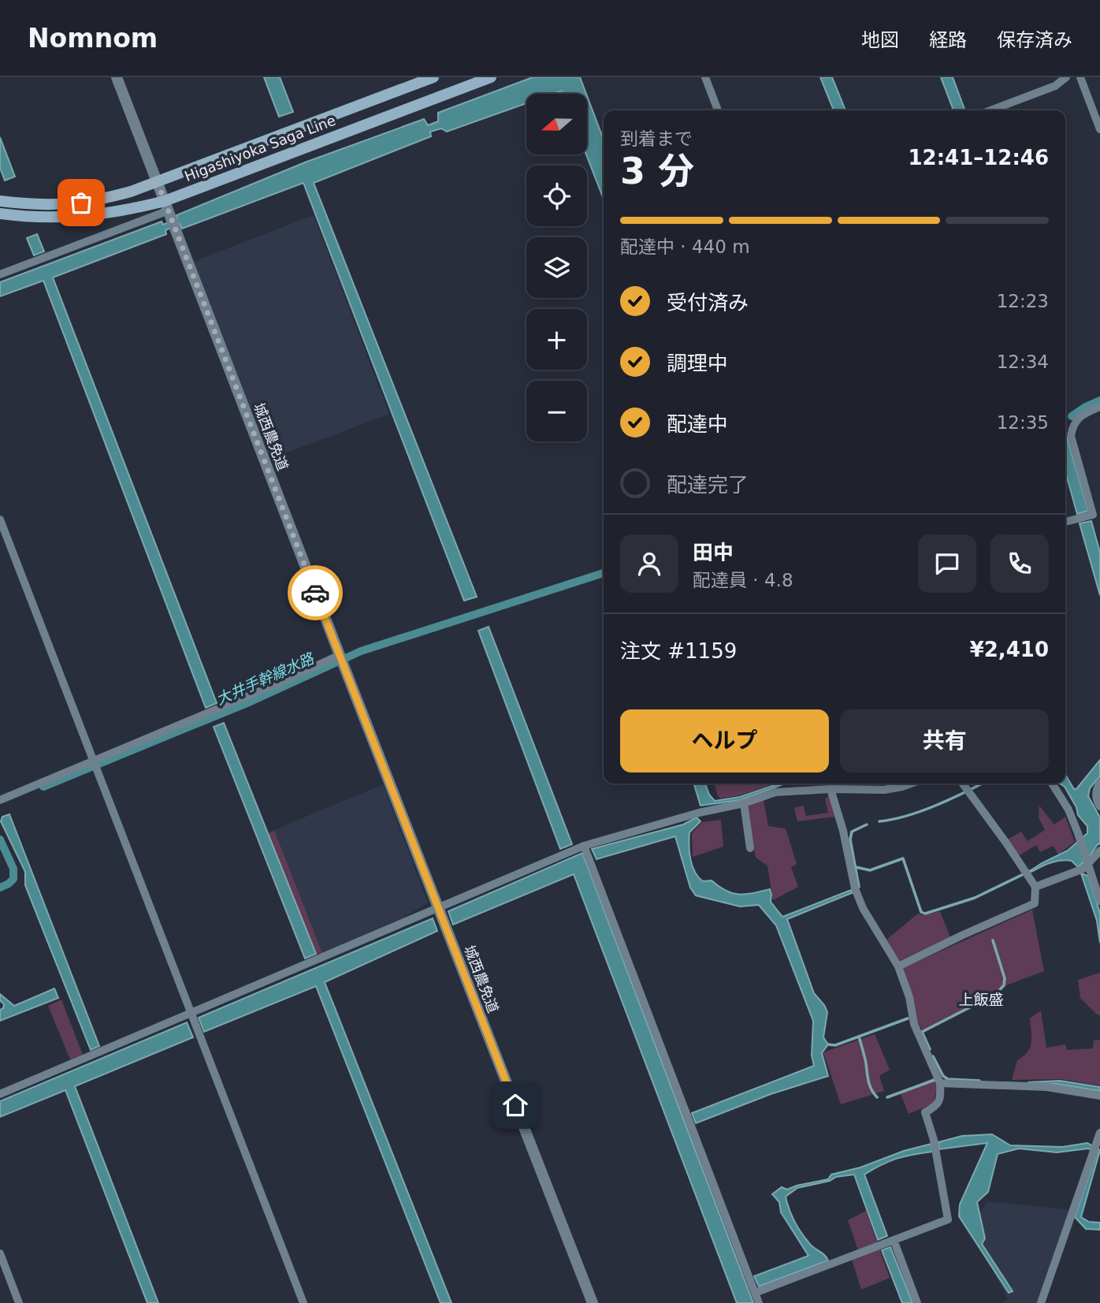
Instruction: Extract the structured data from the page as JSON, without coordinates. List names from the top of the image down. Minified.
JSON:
{"streets":{"main road":["Higashiyoka Saga Line"],"street":["城西農免道"]},"crossings":[["Higashiyoka Saga Line","城西農免道"]],"districts":["上飯盛"],"water":["大井手幹線水路"],"north":"left","page":{"header":"Nomnom","nav":["地図","経路","保存済み"],"map_buttons":["+","−"],"heading":["3 分","到着まで","12:41–12:46"],"panel":["田中","配達員 · 4.8","注文 #1159","¥2,410"],"bar":"配達中 · 440 m","list":[["受付済み","12:23"],["調理中","12:34"],["配達中","12:35"],"配達完了"],"buttons":["ヘルプ","共有"]}}
